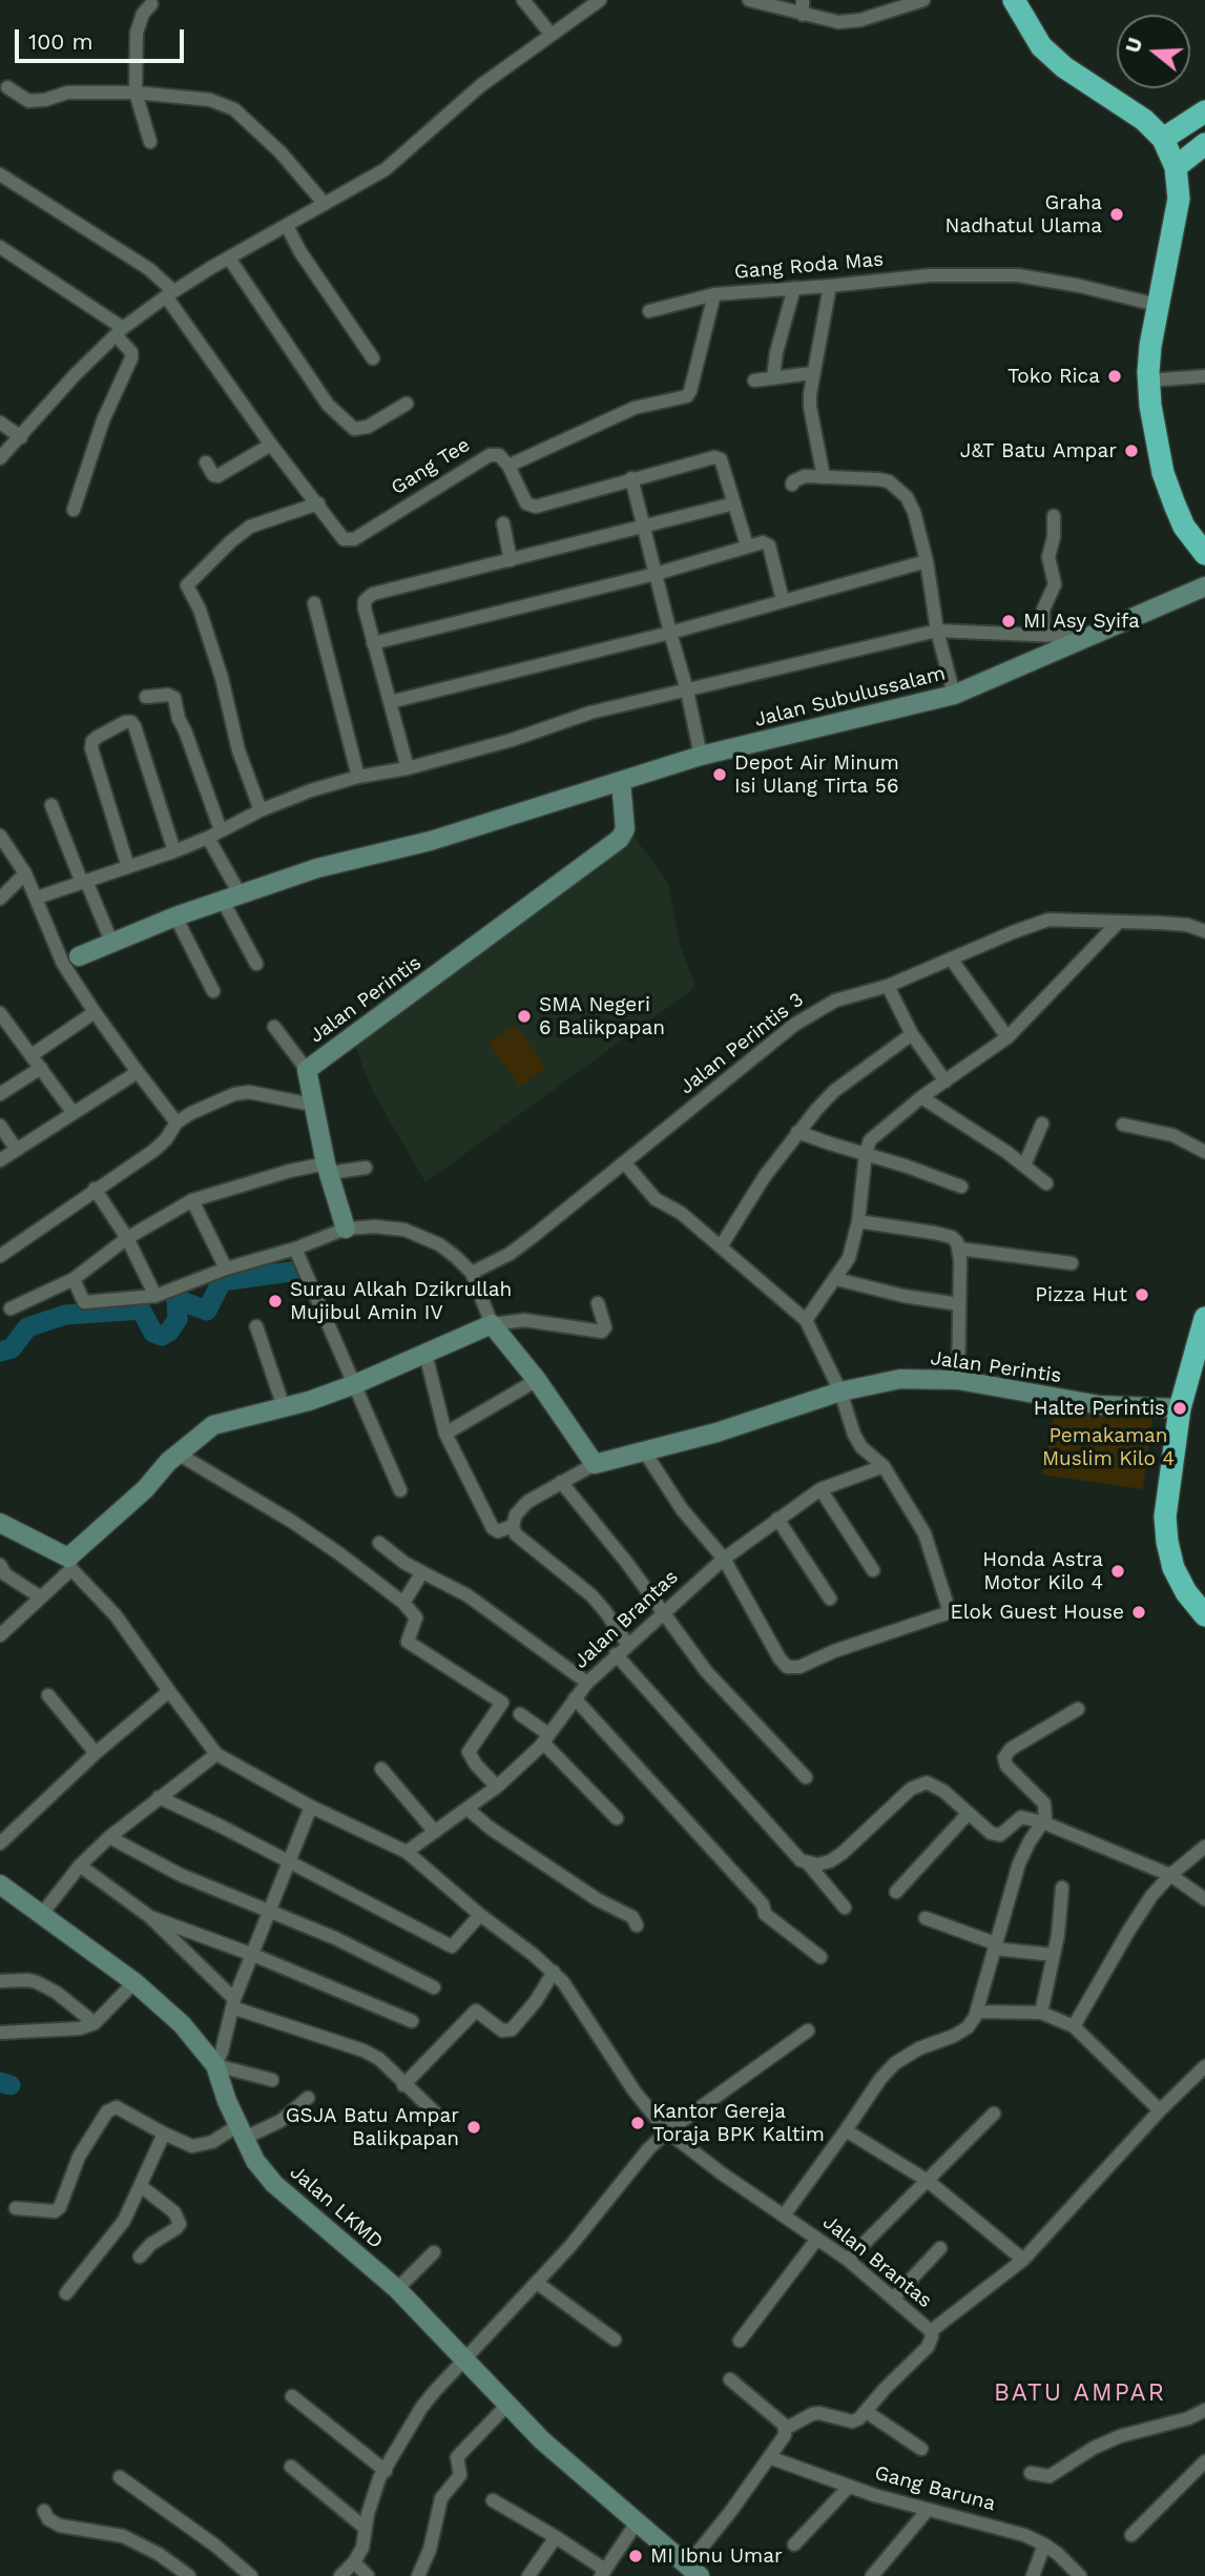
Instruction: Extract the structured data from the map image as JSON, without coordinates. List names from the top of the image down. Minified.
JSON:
{"streets":{"street":["Gang Roda Mas","Gang Tee","Jalan Subulussalam","Jalan Perintis","Jalan Perintis 3","Jalan Brantas","Jalan LKMD","Gang Baruna"]},"crossings":[["Gang Roda Mas","Gang Tee"],["Jalan Subulussalam","Jalan Perintis"]],"districts":["BATU AMPAR"],"parks":["Pemakaman Muslim Kilo 4"],"places":["Graha Nadhatul Ulama","Toko Rica","J&T Batu Ampar","MI Asy Syifa","Depot Air Minum Isi Ulang Tirta 56","SMA Negeri 6 Balikpapan","Pizza Hut","Surau Alkah Dzikrullah Mujibul Amin IV","Halte Perintis","Honda Astra Motor Kilo 4","Elok Guest House","Kantor Gereja Toraja BPK Kaltim","GSJA Batu Ampar Balikpapan","MI Ibnu Umar"],"scale_bar":"100 m","north":"left"}
